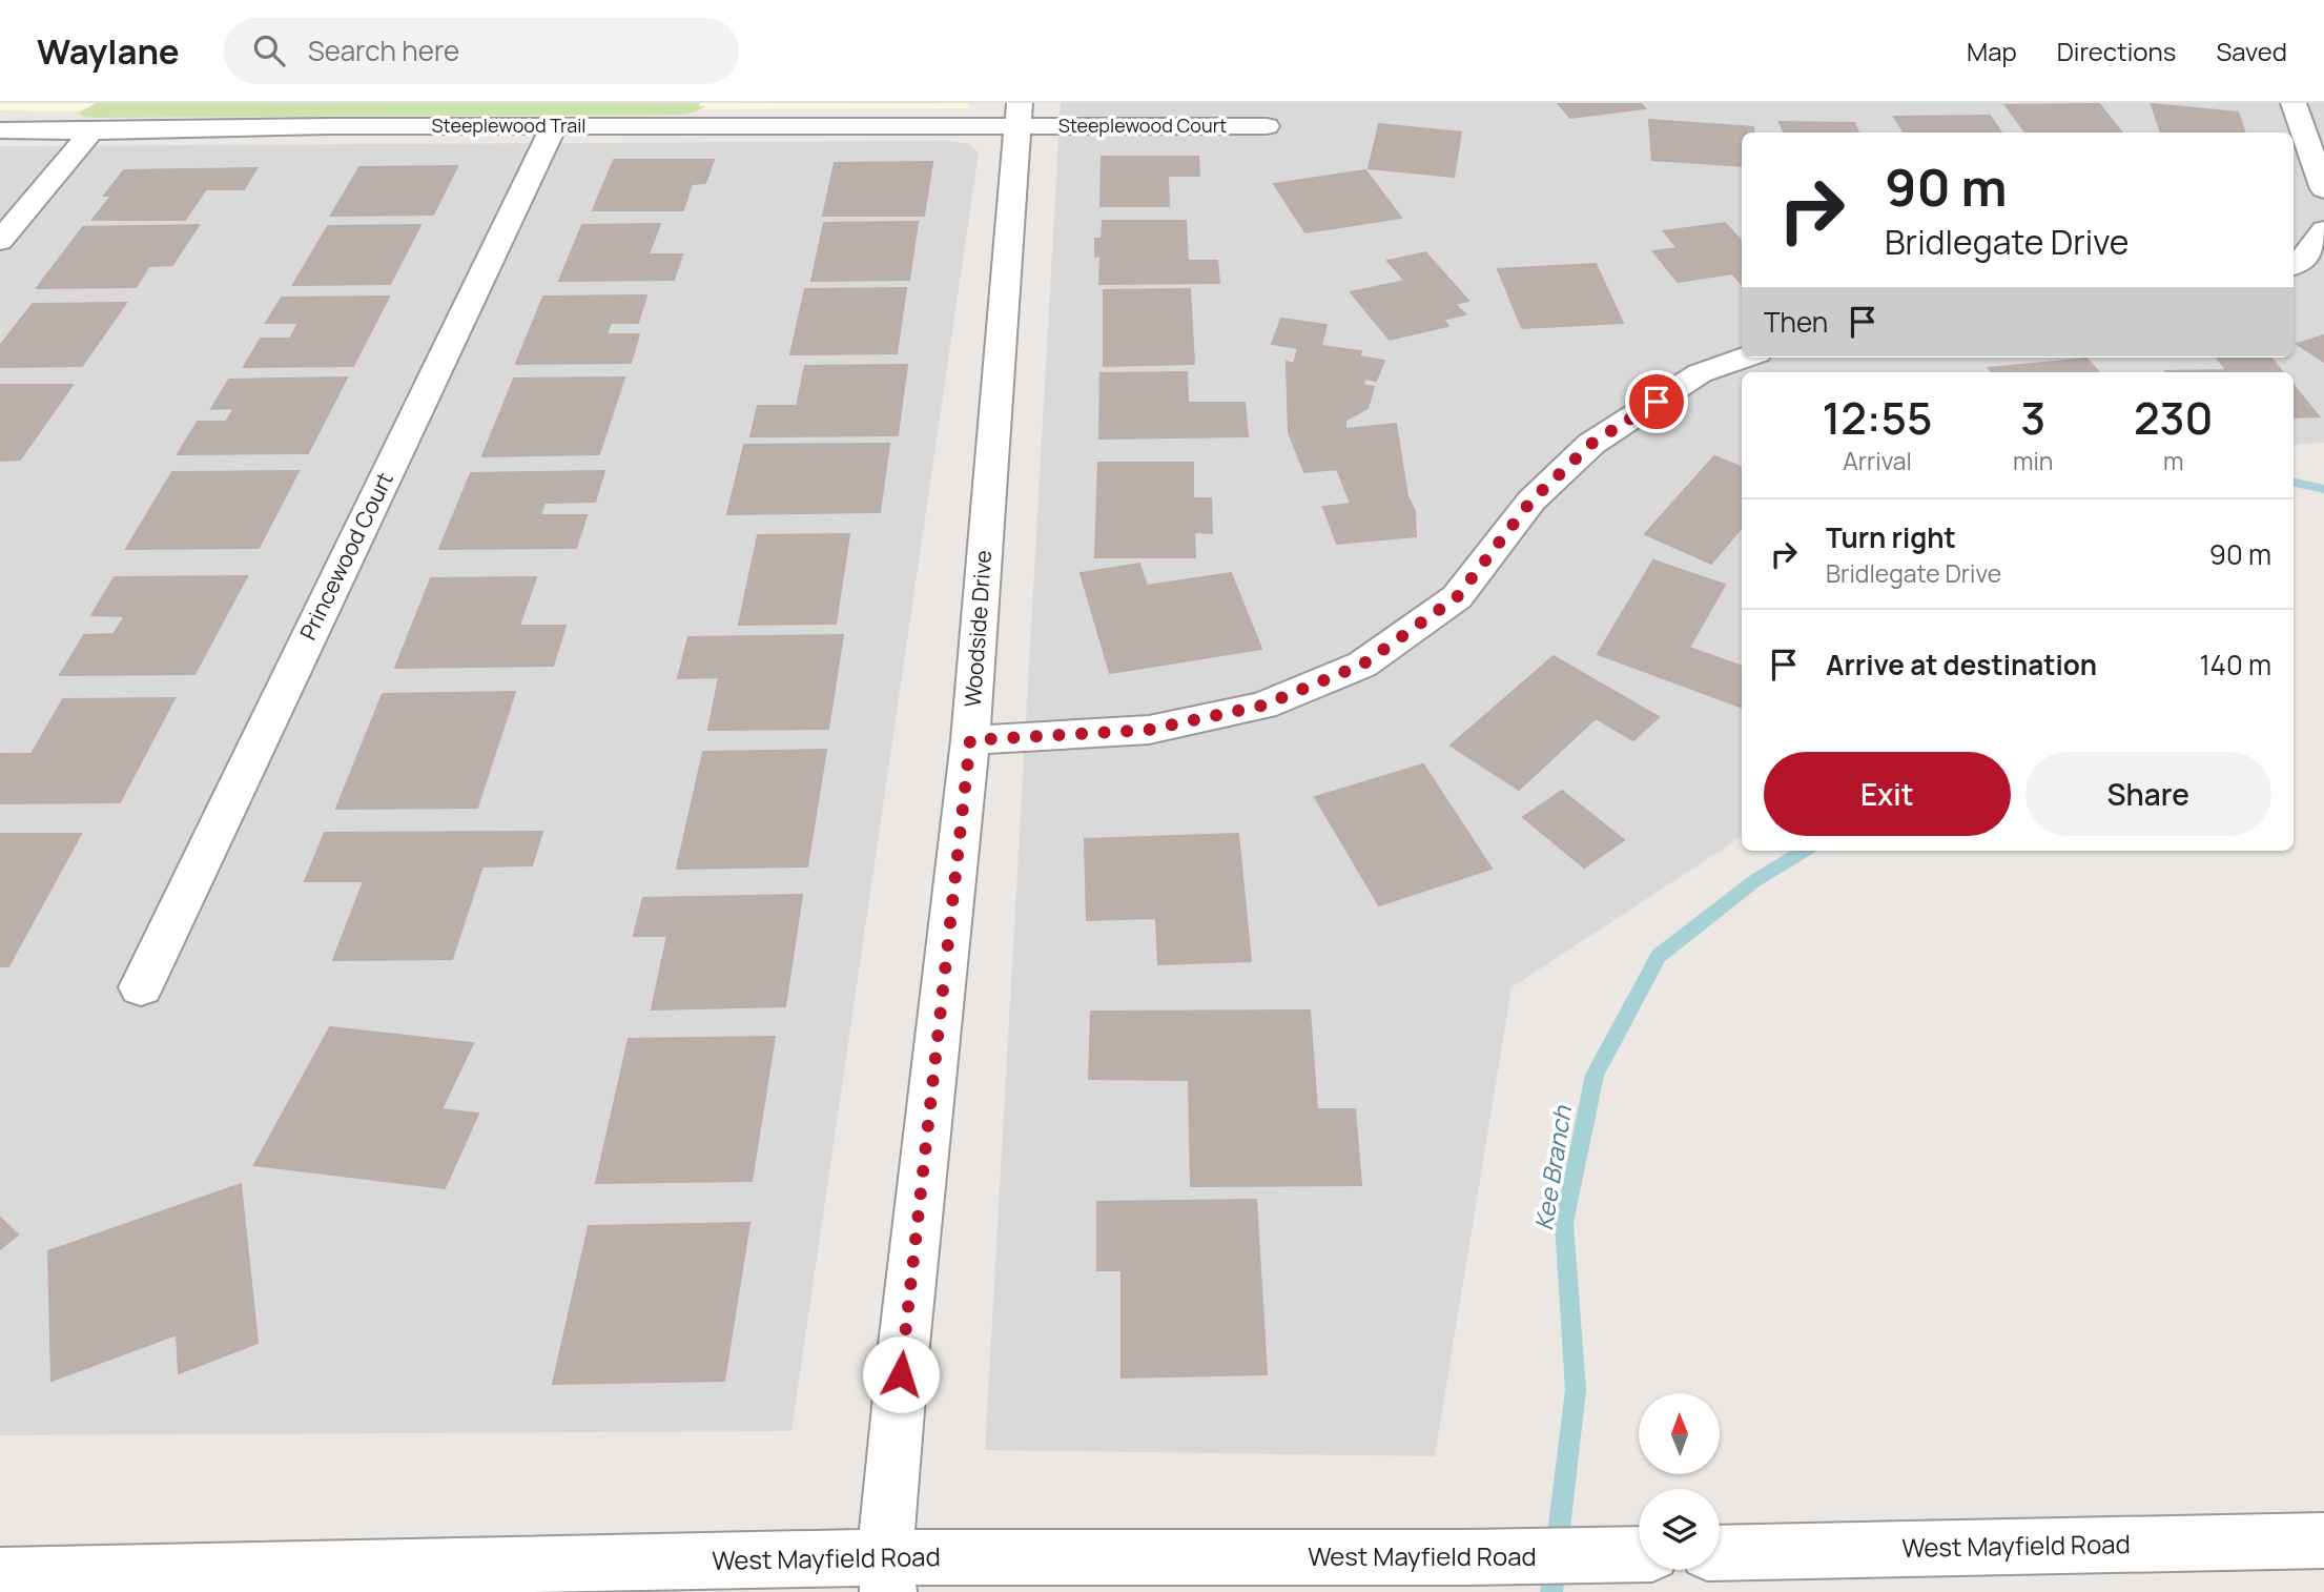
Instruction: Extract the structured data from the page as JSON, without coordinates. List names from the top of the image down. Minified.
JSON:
{"streets":{"street":["Steeplewood Trail","Steeplewood Court","Princewood Court","Woodside Drive","West Mayfield Road"]},"crossings":[["Steeplewood Trail","Steeplewood Court"],["Steeplewood Trail","Princewood Court"],["Steeplewood Trail","Woodside Drive"],["Steeplewood Court","Woodside Drive"],["Woodside Drive","West Mayfield Road"]],"water":["Kee Branch"],"north":"top","page":{"header":"Waylane","search":"Search here","nav":["Map","Directions","Saved"],"turn":["90 m","Bridlegate Drive"],"then":"Then","eta":["12:55","Arrival","3","min","230","m"],"list":[{"name":"Turn right","note":"Bridlegate Drive","value":"90 m"},{"name":"Arrive at destination","value":"140 m"}],"buttons":["Exit","Share"]}}
